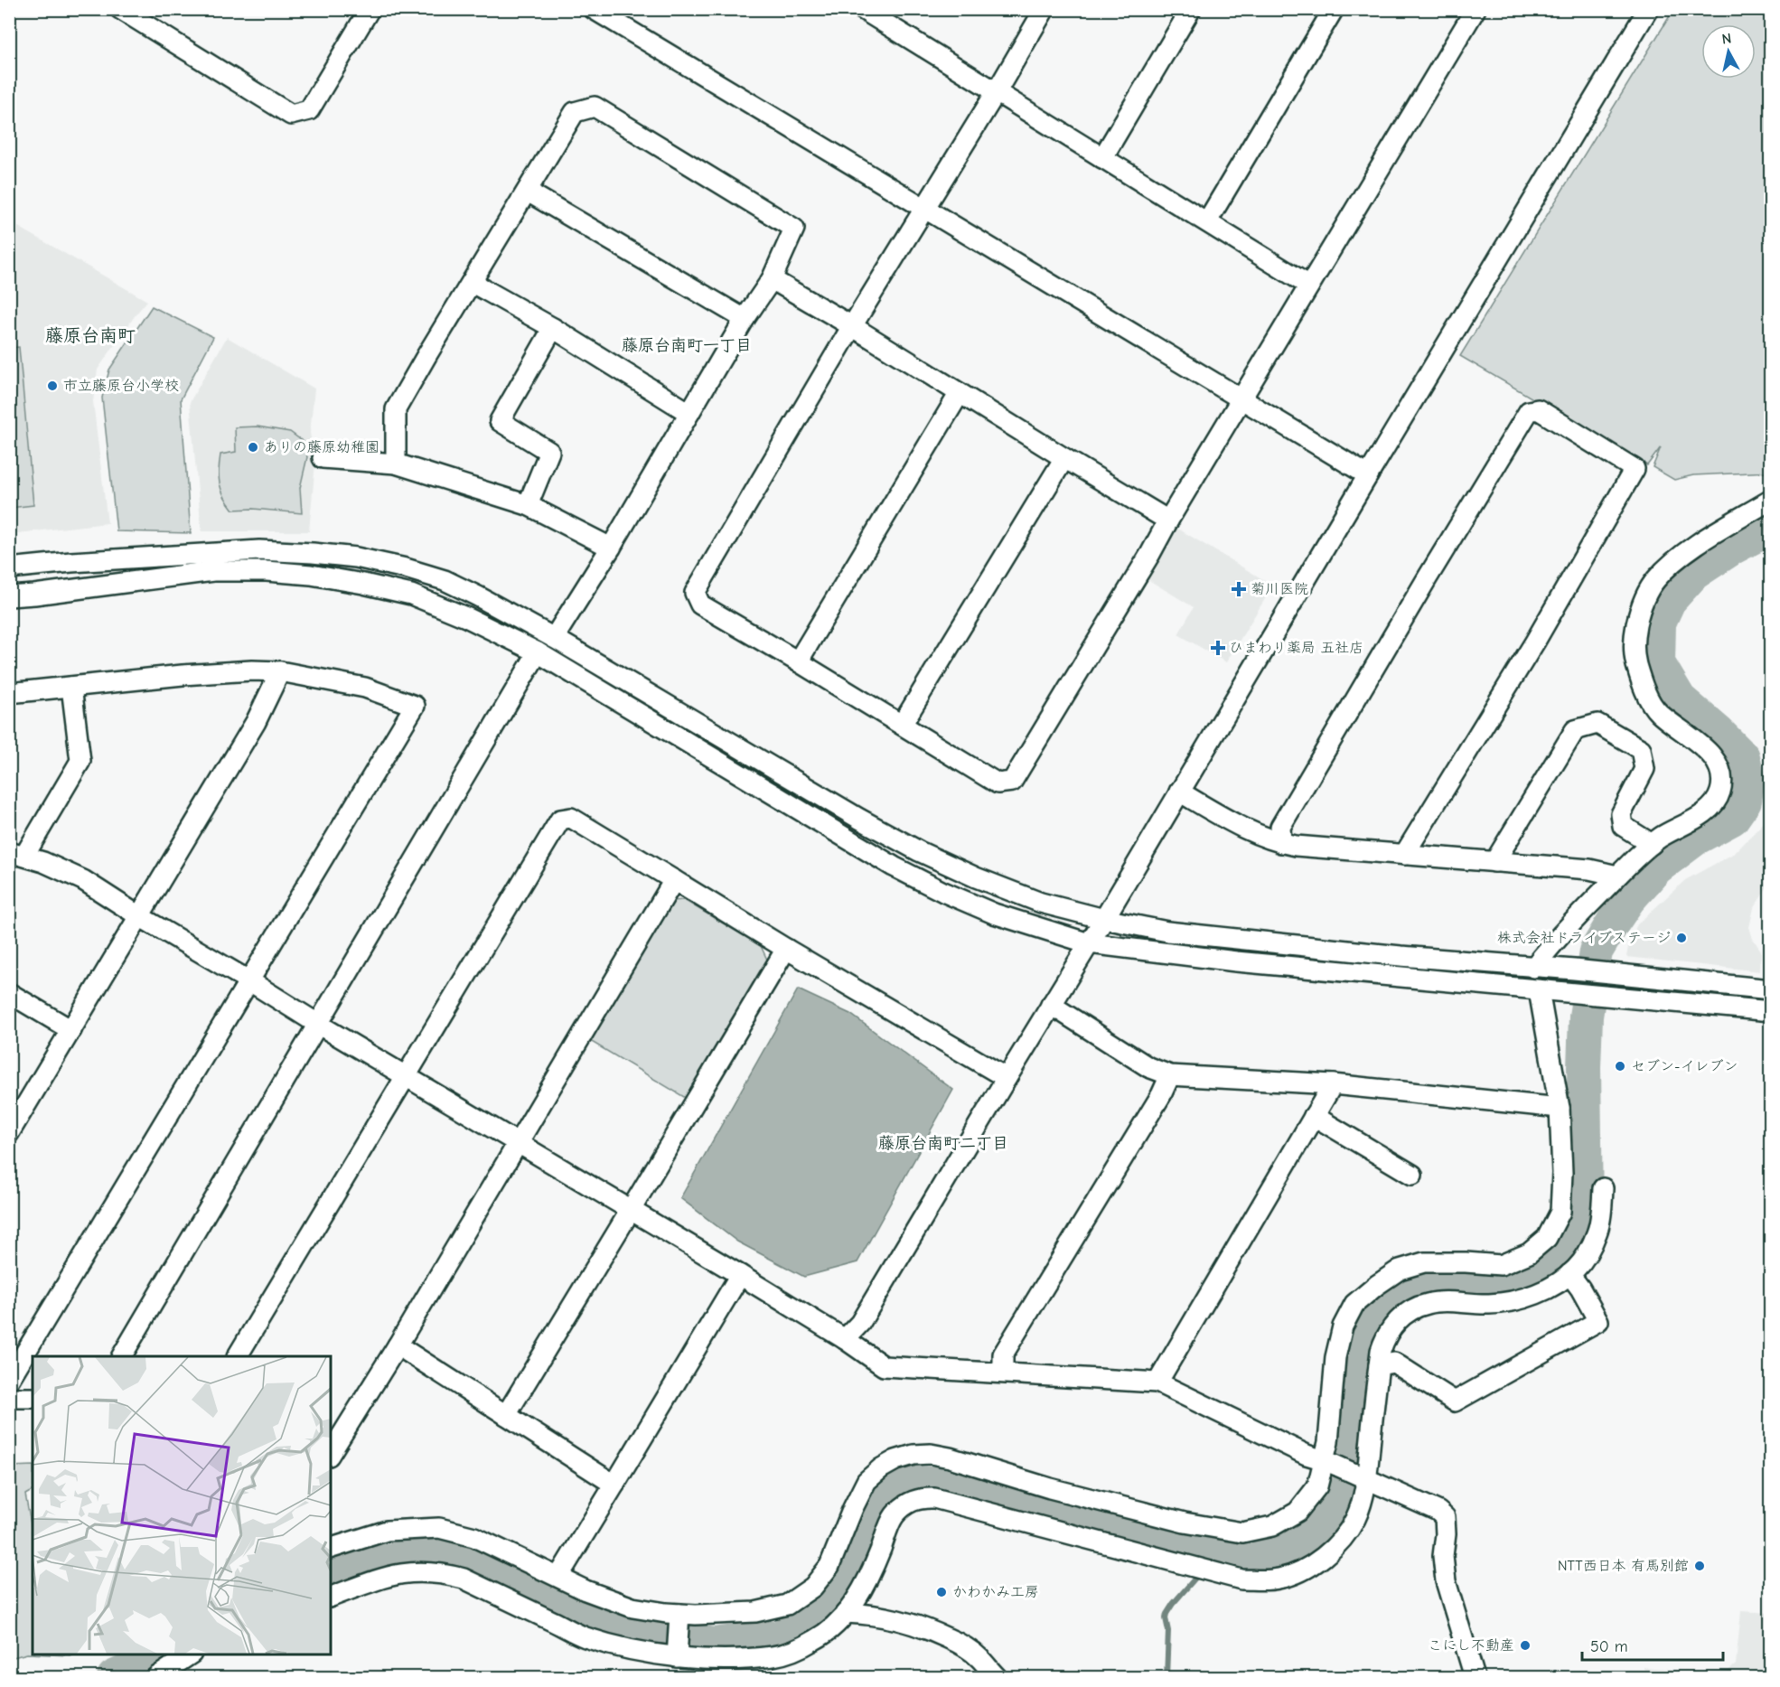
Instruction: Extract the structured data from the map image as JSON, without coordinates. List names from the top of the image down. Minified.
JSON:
{"districts":["藤原台南町","藤原台南町一丁目","藤原台南町二丁目"],"places":{"other":["市立藤原台小学校","ありの藤原幼稚園","株式会社ドライブステージ","セブン-イレブン","NTT西日本 有馬別館","かわかみ工房","こにし不動産"],"health":["菊川医院","ひまわり薬局 五社店"]},"scale_bar":"50 m","north":"top"}
